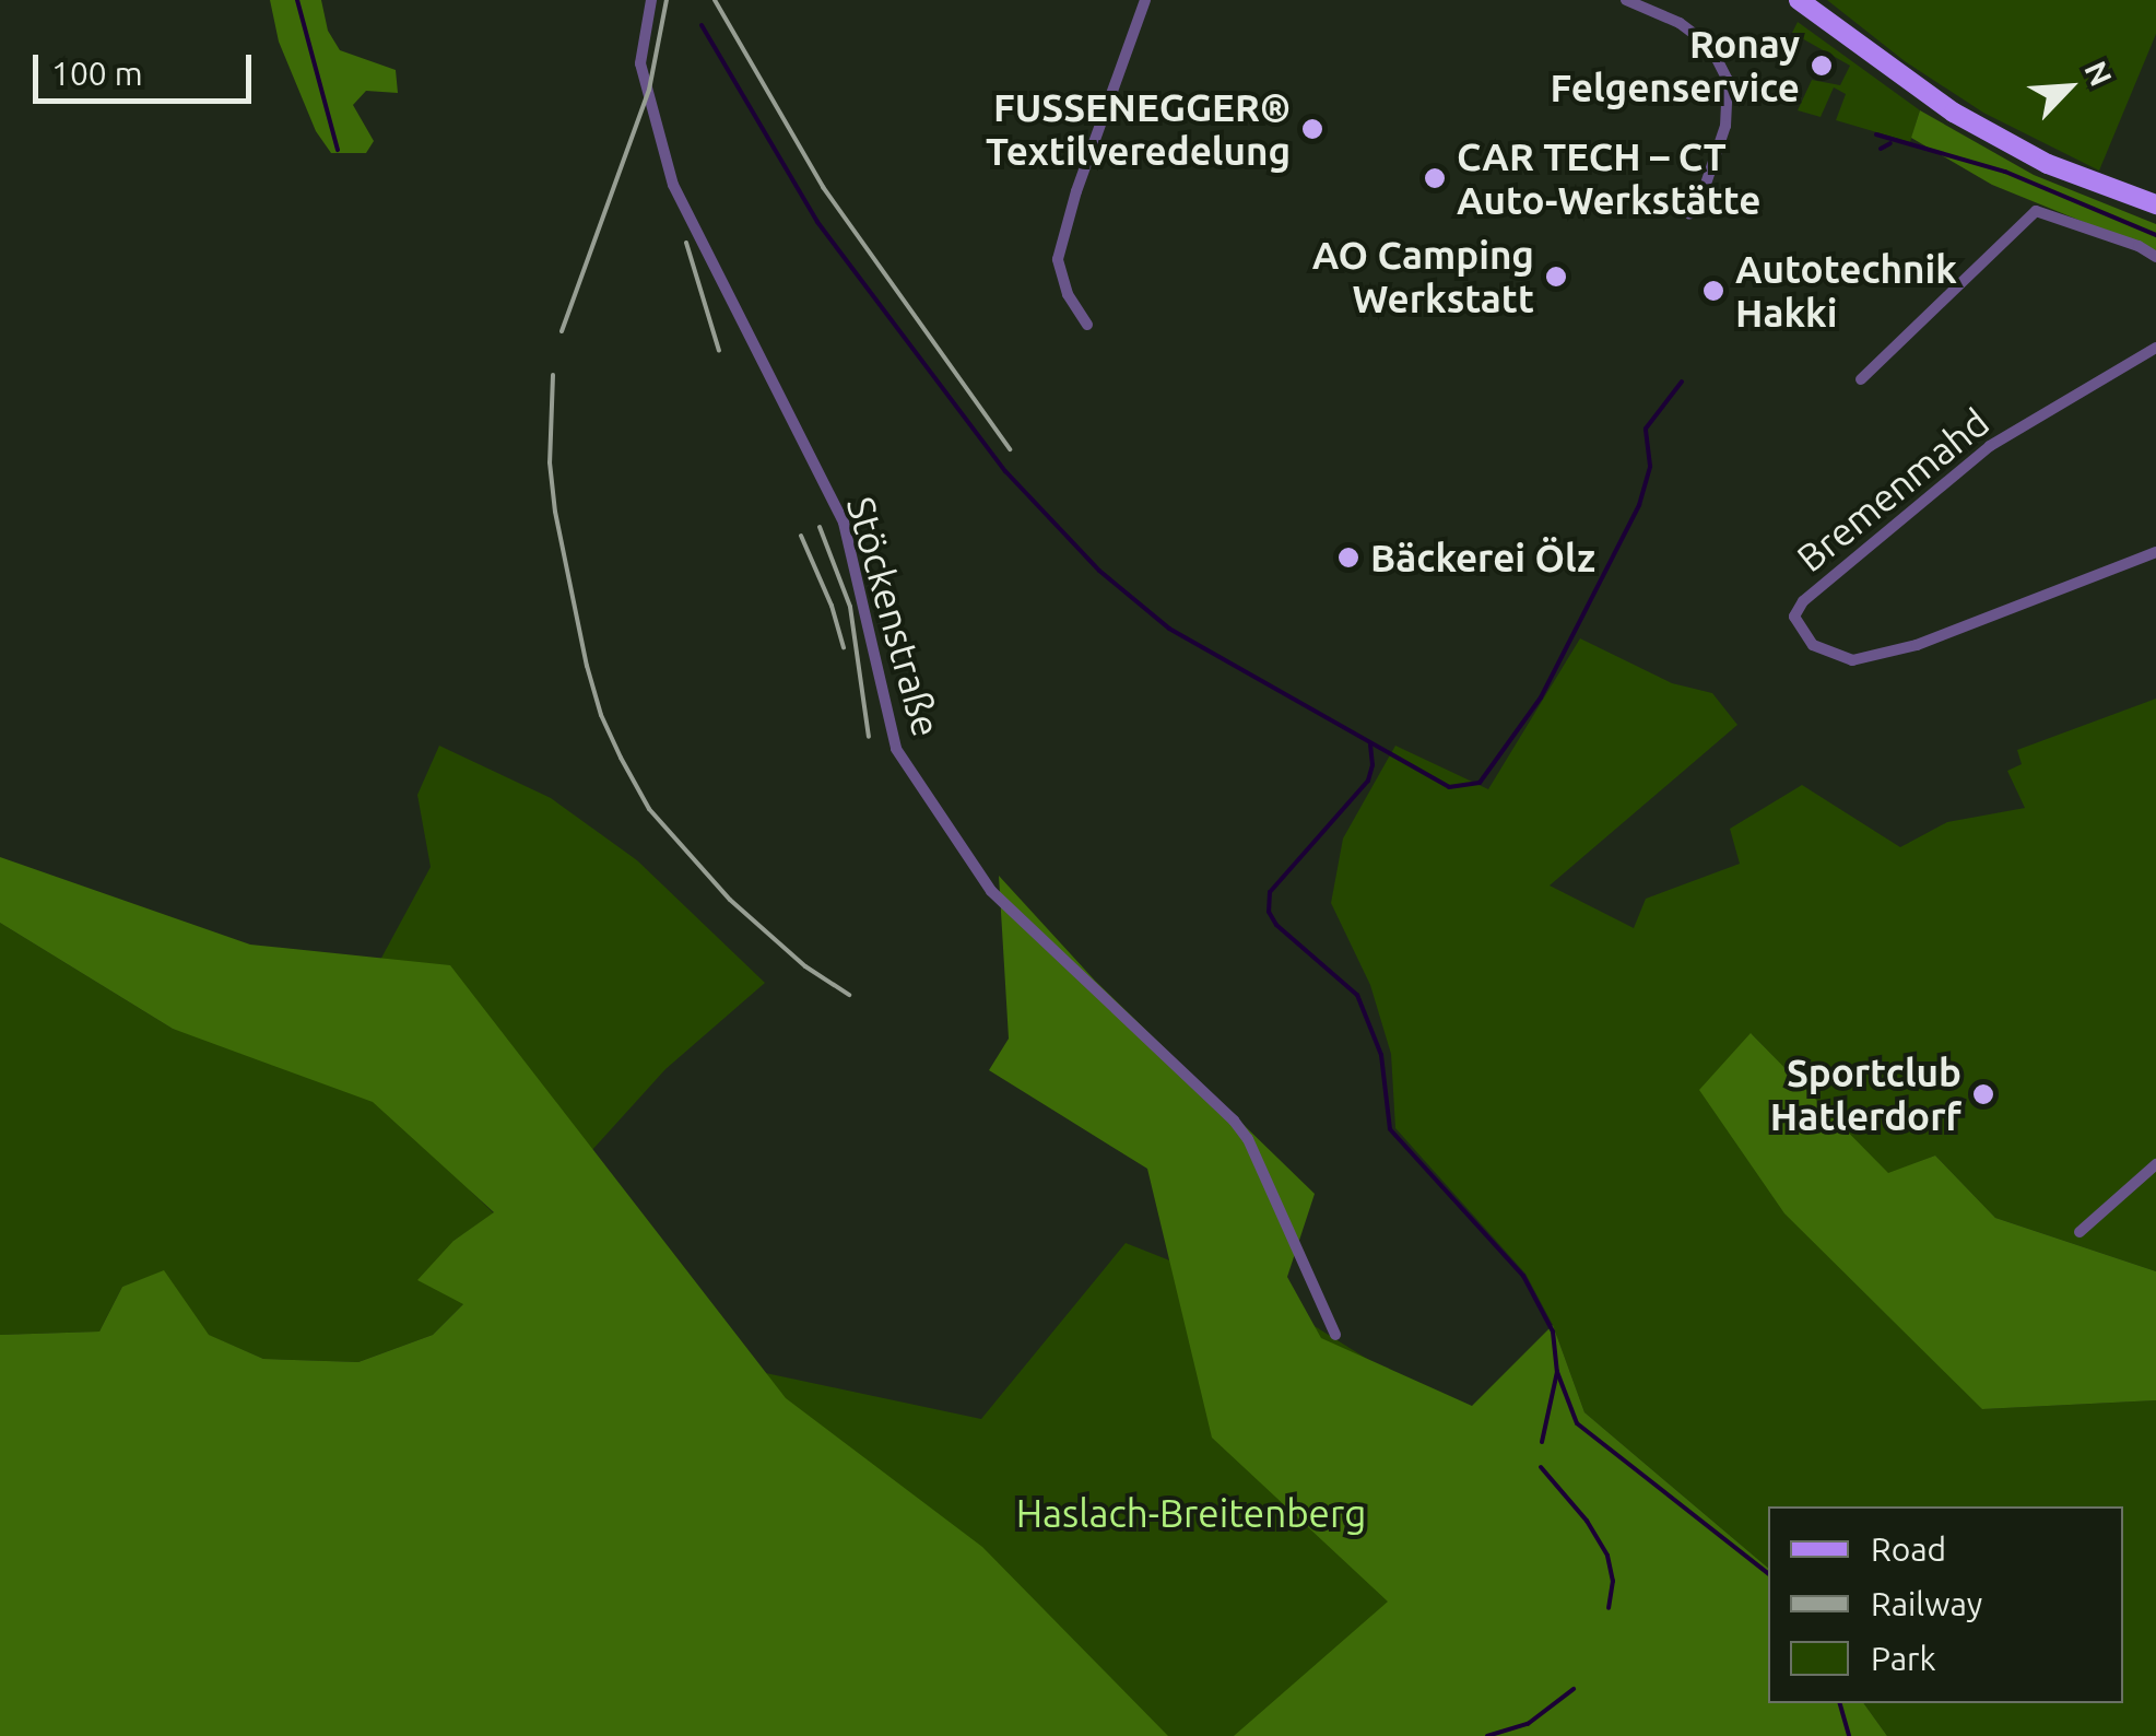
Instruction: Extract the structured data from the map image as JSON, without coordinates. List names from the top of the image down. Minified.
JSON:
{"streets":{"street":["Bremenmahd","Stöckenstraße"]},"parks":["Haslach-Breitenberg"],"places":["Ronay Felgenservice","FUSSENEGGER® Textilveredelung","CAR TECH – CT Auto-Werkstätte","AO Camping Werkstatt","Autotechnik Hakki","Bäckerei Ölz","Sportclub Hatlerdorf"],"legend":["Road","Railway","Park"],"scale_bar":"100 m","north":"top right"}
